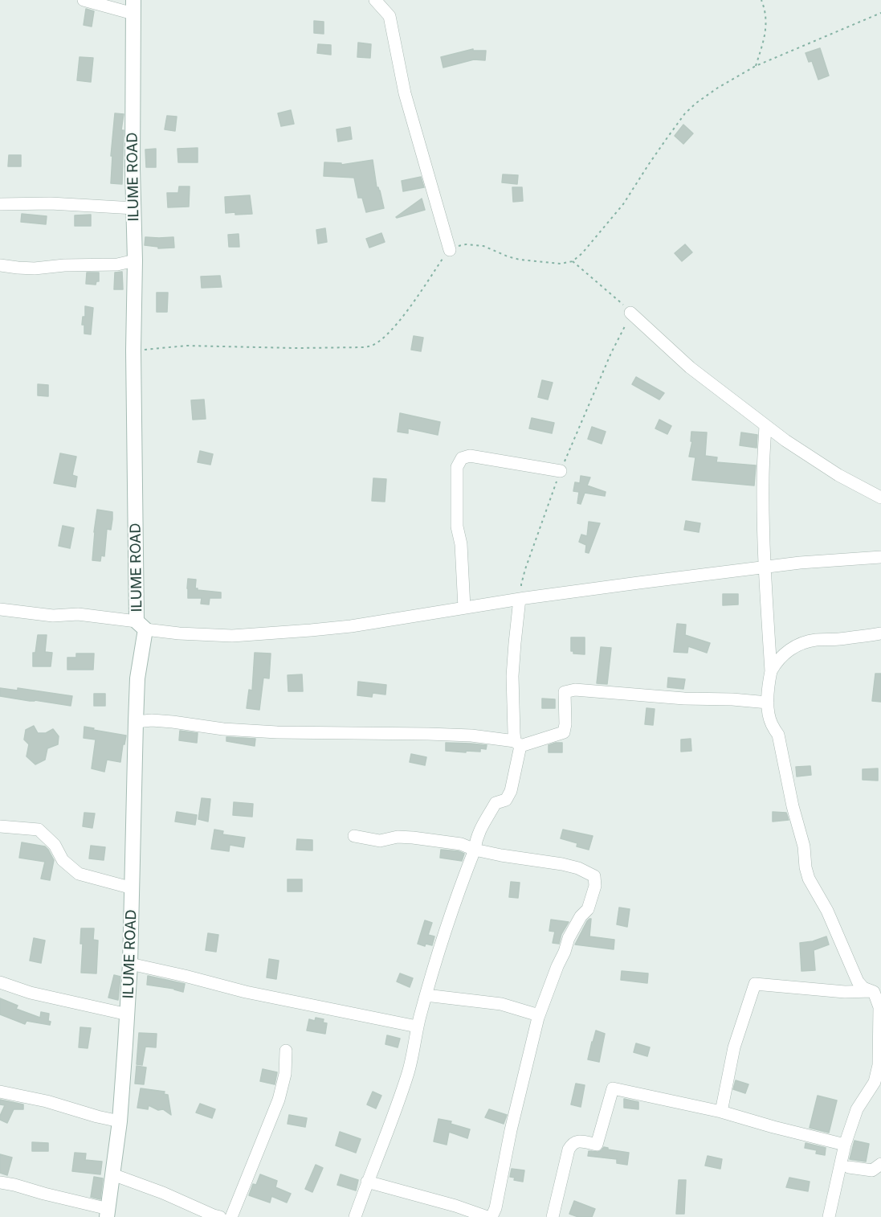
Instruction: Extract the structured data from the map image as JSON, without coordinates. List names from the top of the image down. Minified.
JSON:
{"streets":{"street":["ILUME ROAD"]}}
